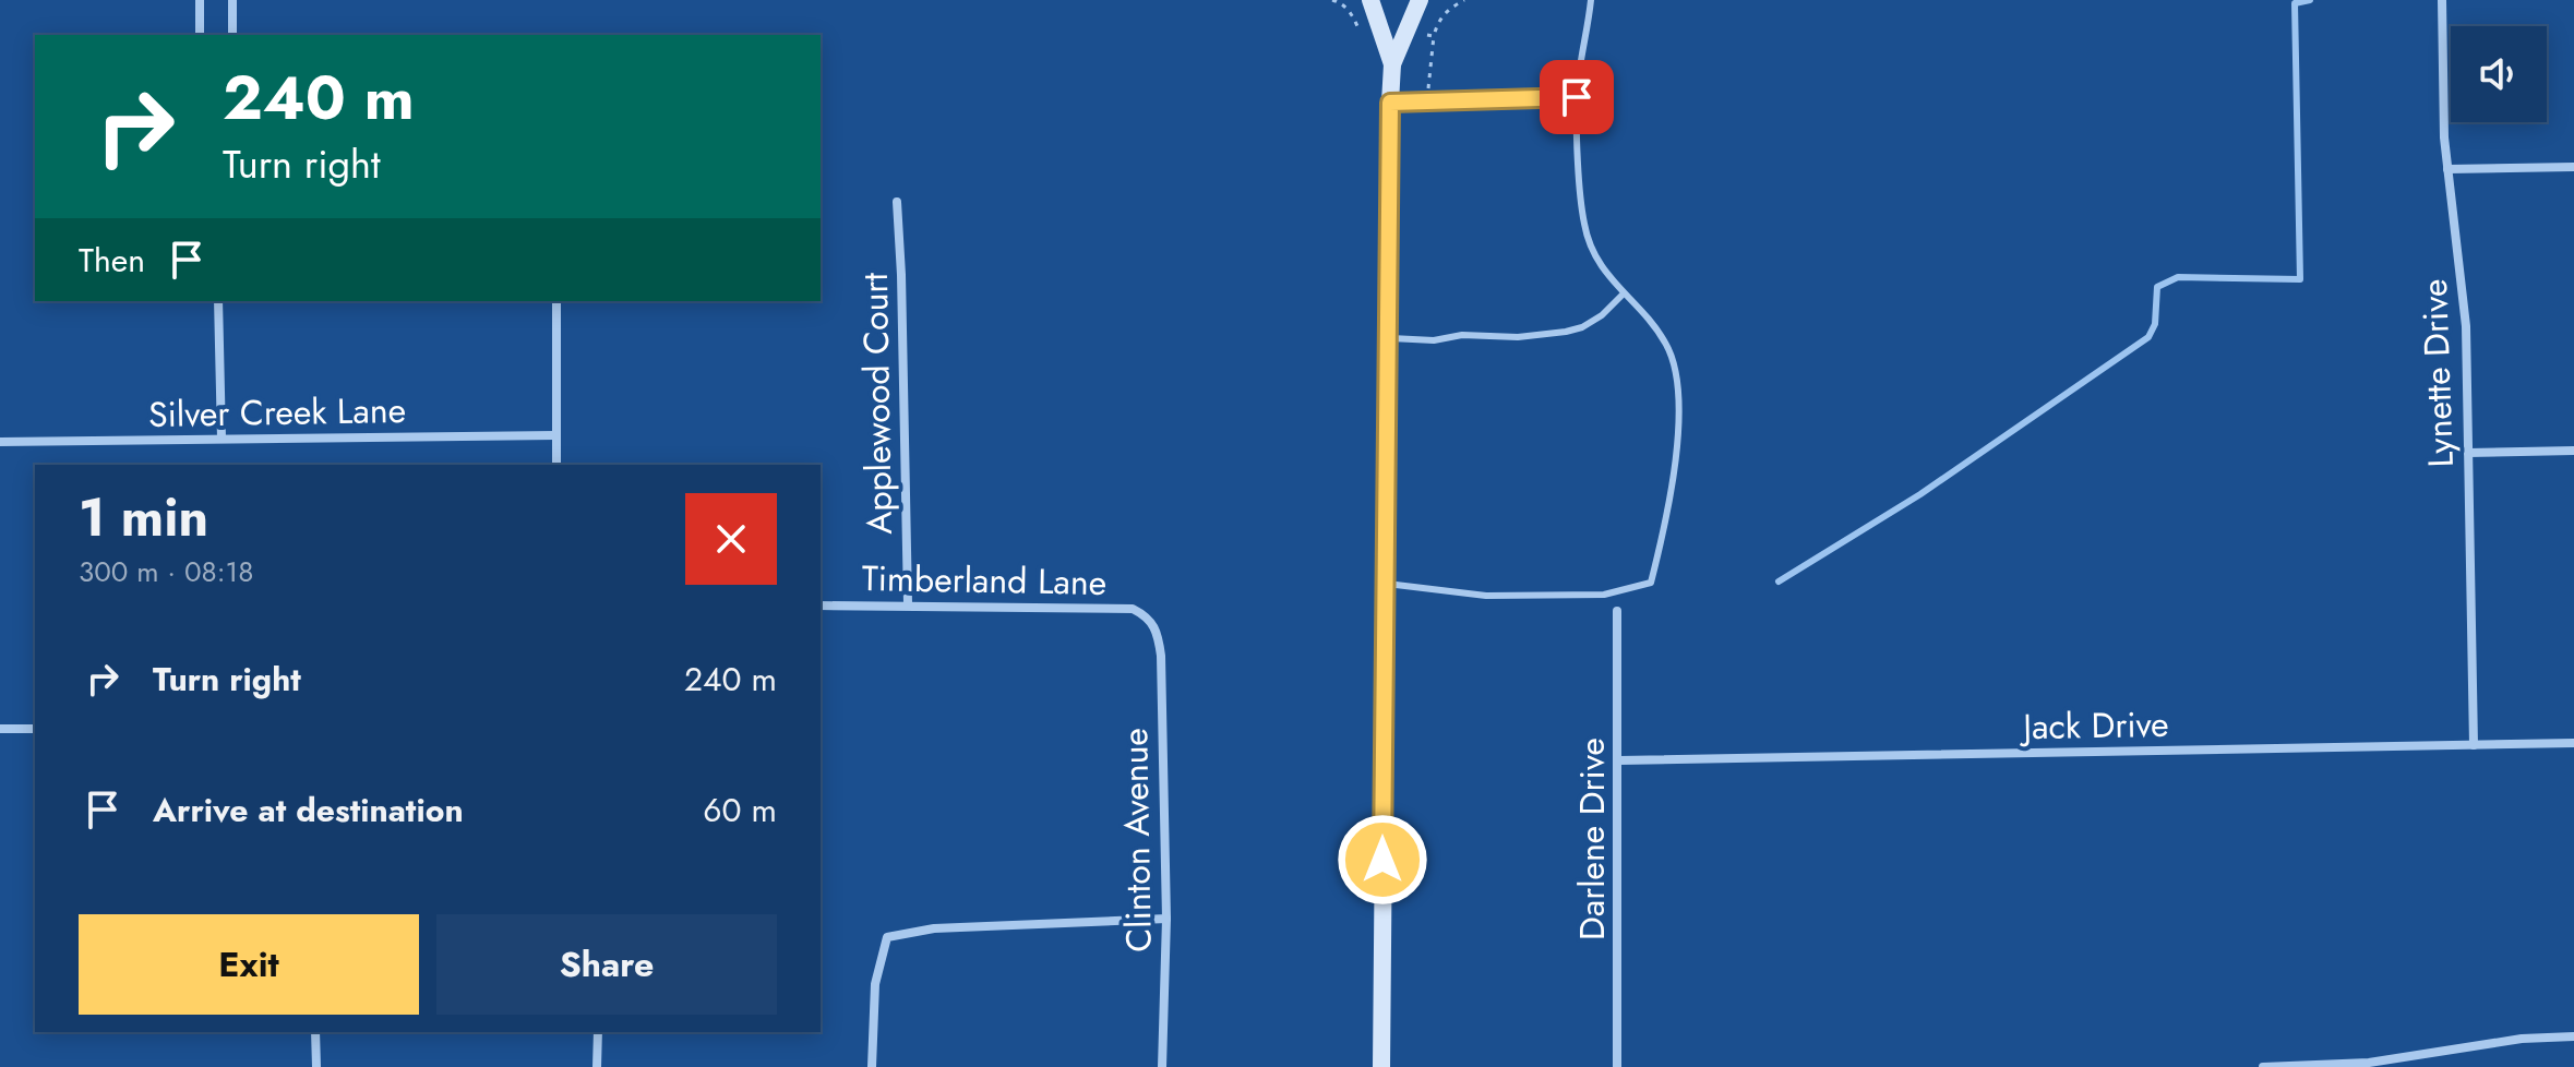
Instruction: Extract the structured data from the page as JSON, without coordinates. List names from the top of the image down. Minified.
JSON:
{"streets":{"street":["Lynette Drive","Applewood Court","Silver Creek Lane","Timberland Lane","Jack Drive","Darlene Drive","Clinton Avenue"]},"crossings":[["Lynette Drive","Jack Drive"],["Applewood Court","Timberland Lane"],["Timberland Lane","Clinton Avenue"],["Jack Drive","Darlene Drive"]],"page":{"turn":["240 m","Turn right"],"then":"Then","heading":["1 min","300 m · 08:18"],"list":[{"name":"Turn right","value":"240 m"},{"name":"Arrive at destination","value":"60 m"}],"buttons":["Exit","Share"]}}
